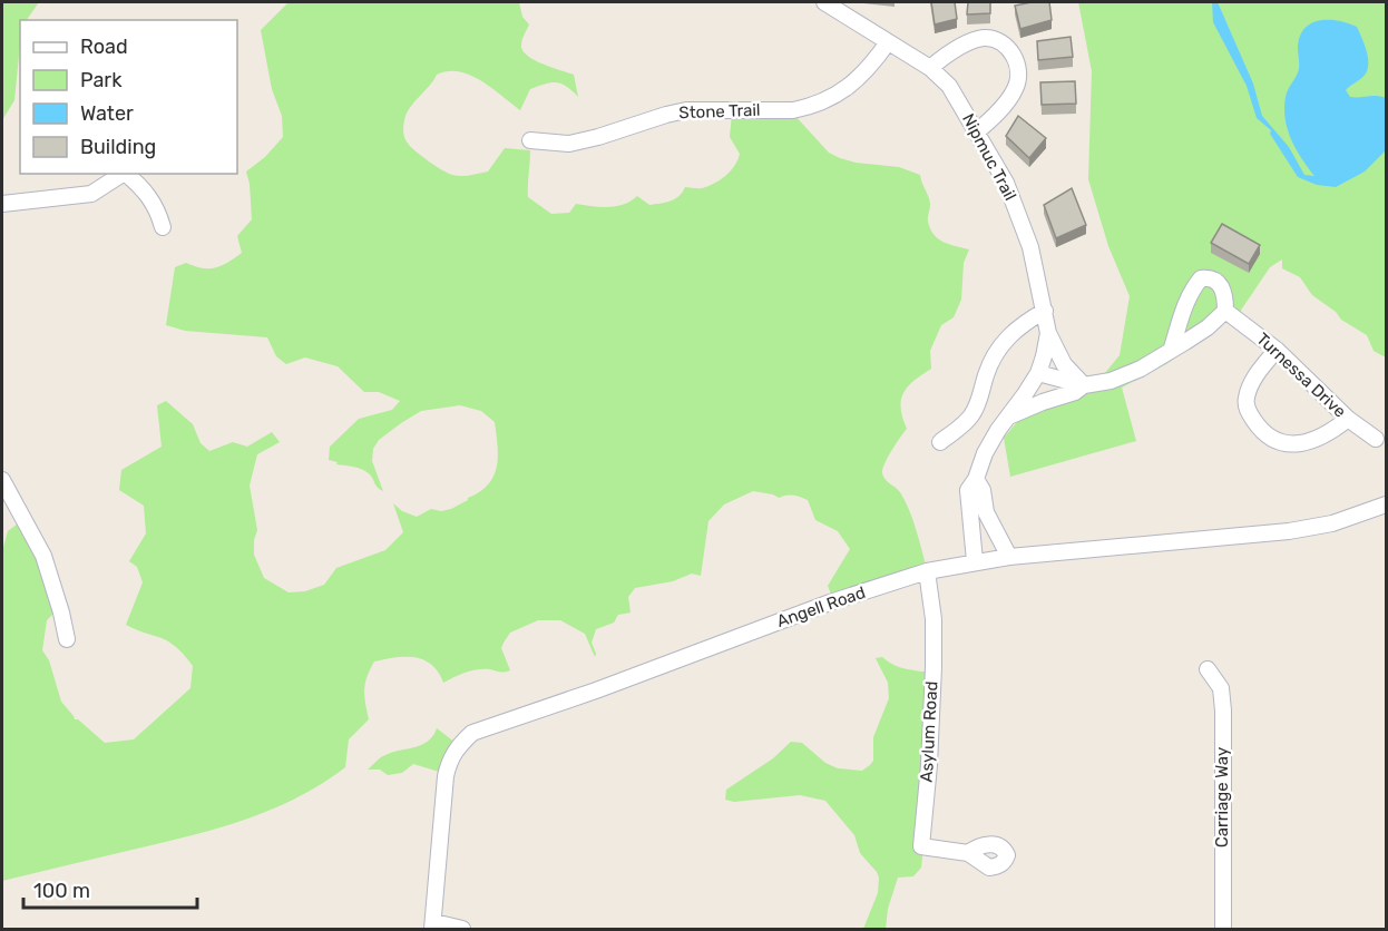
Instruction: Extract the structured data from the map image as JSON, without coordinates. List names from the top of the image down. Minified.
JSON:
{"streets":{"street":["Stone Trail","Nipmuc Trail","Turnessa Drive","Angell Road","Asylum Road","Carriage Way"]},"crossings":[["Stone Trail","Nipmuc Trail"],["Nipmuc Trail","Angell Road"],["Angell Road","Asylum Road"]],"legend":["Road","Park","Water","Building"],"scale_bar":"100 m"}
